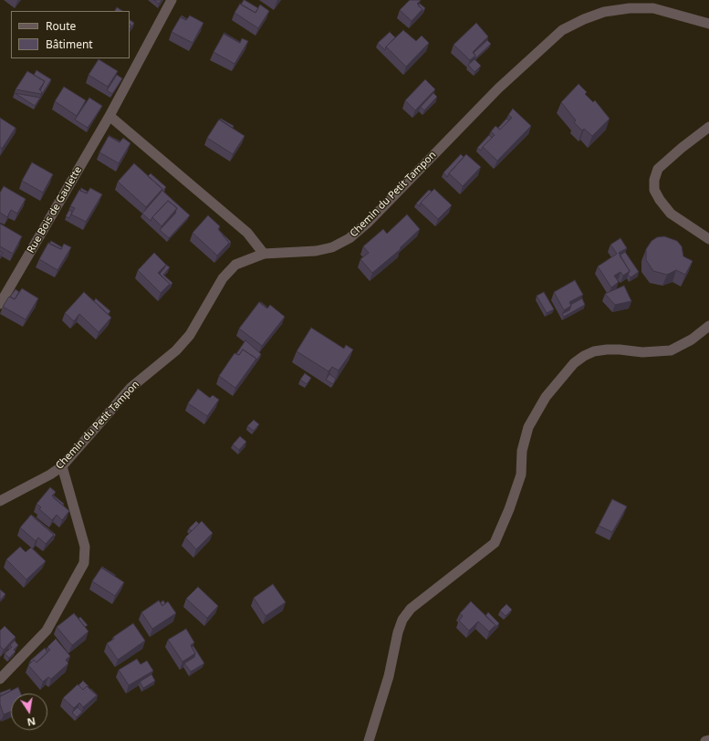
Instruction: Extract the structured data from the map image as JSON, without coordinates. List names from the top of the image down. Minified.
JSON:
{"streets":{"street":["Chemin du Petit Tampon","Rue Bois de Gaulette"]},"legend":["Route","Bâtiment"],"north":"bottom"}
